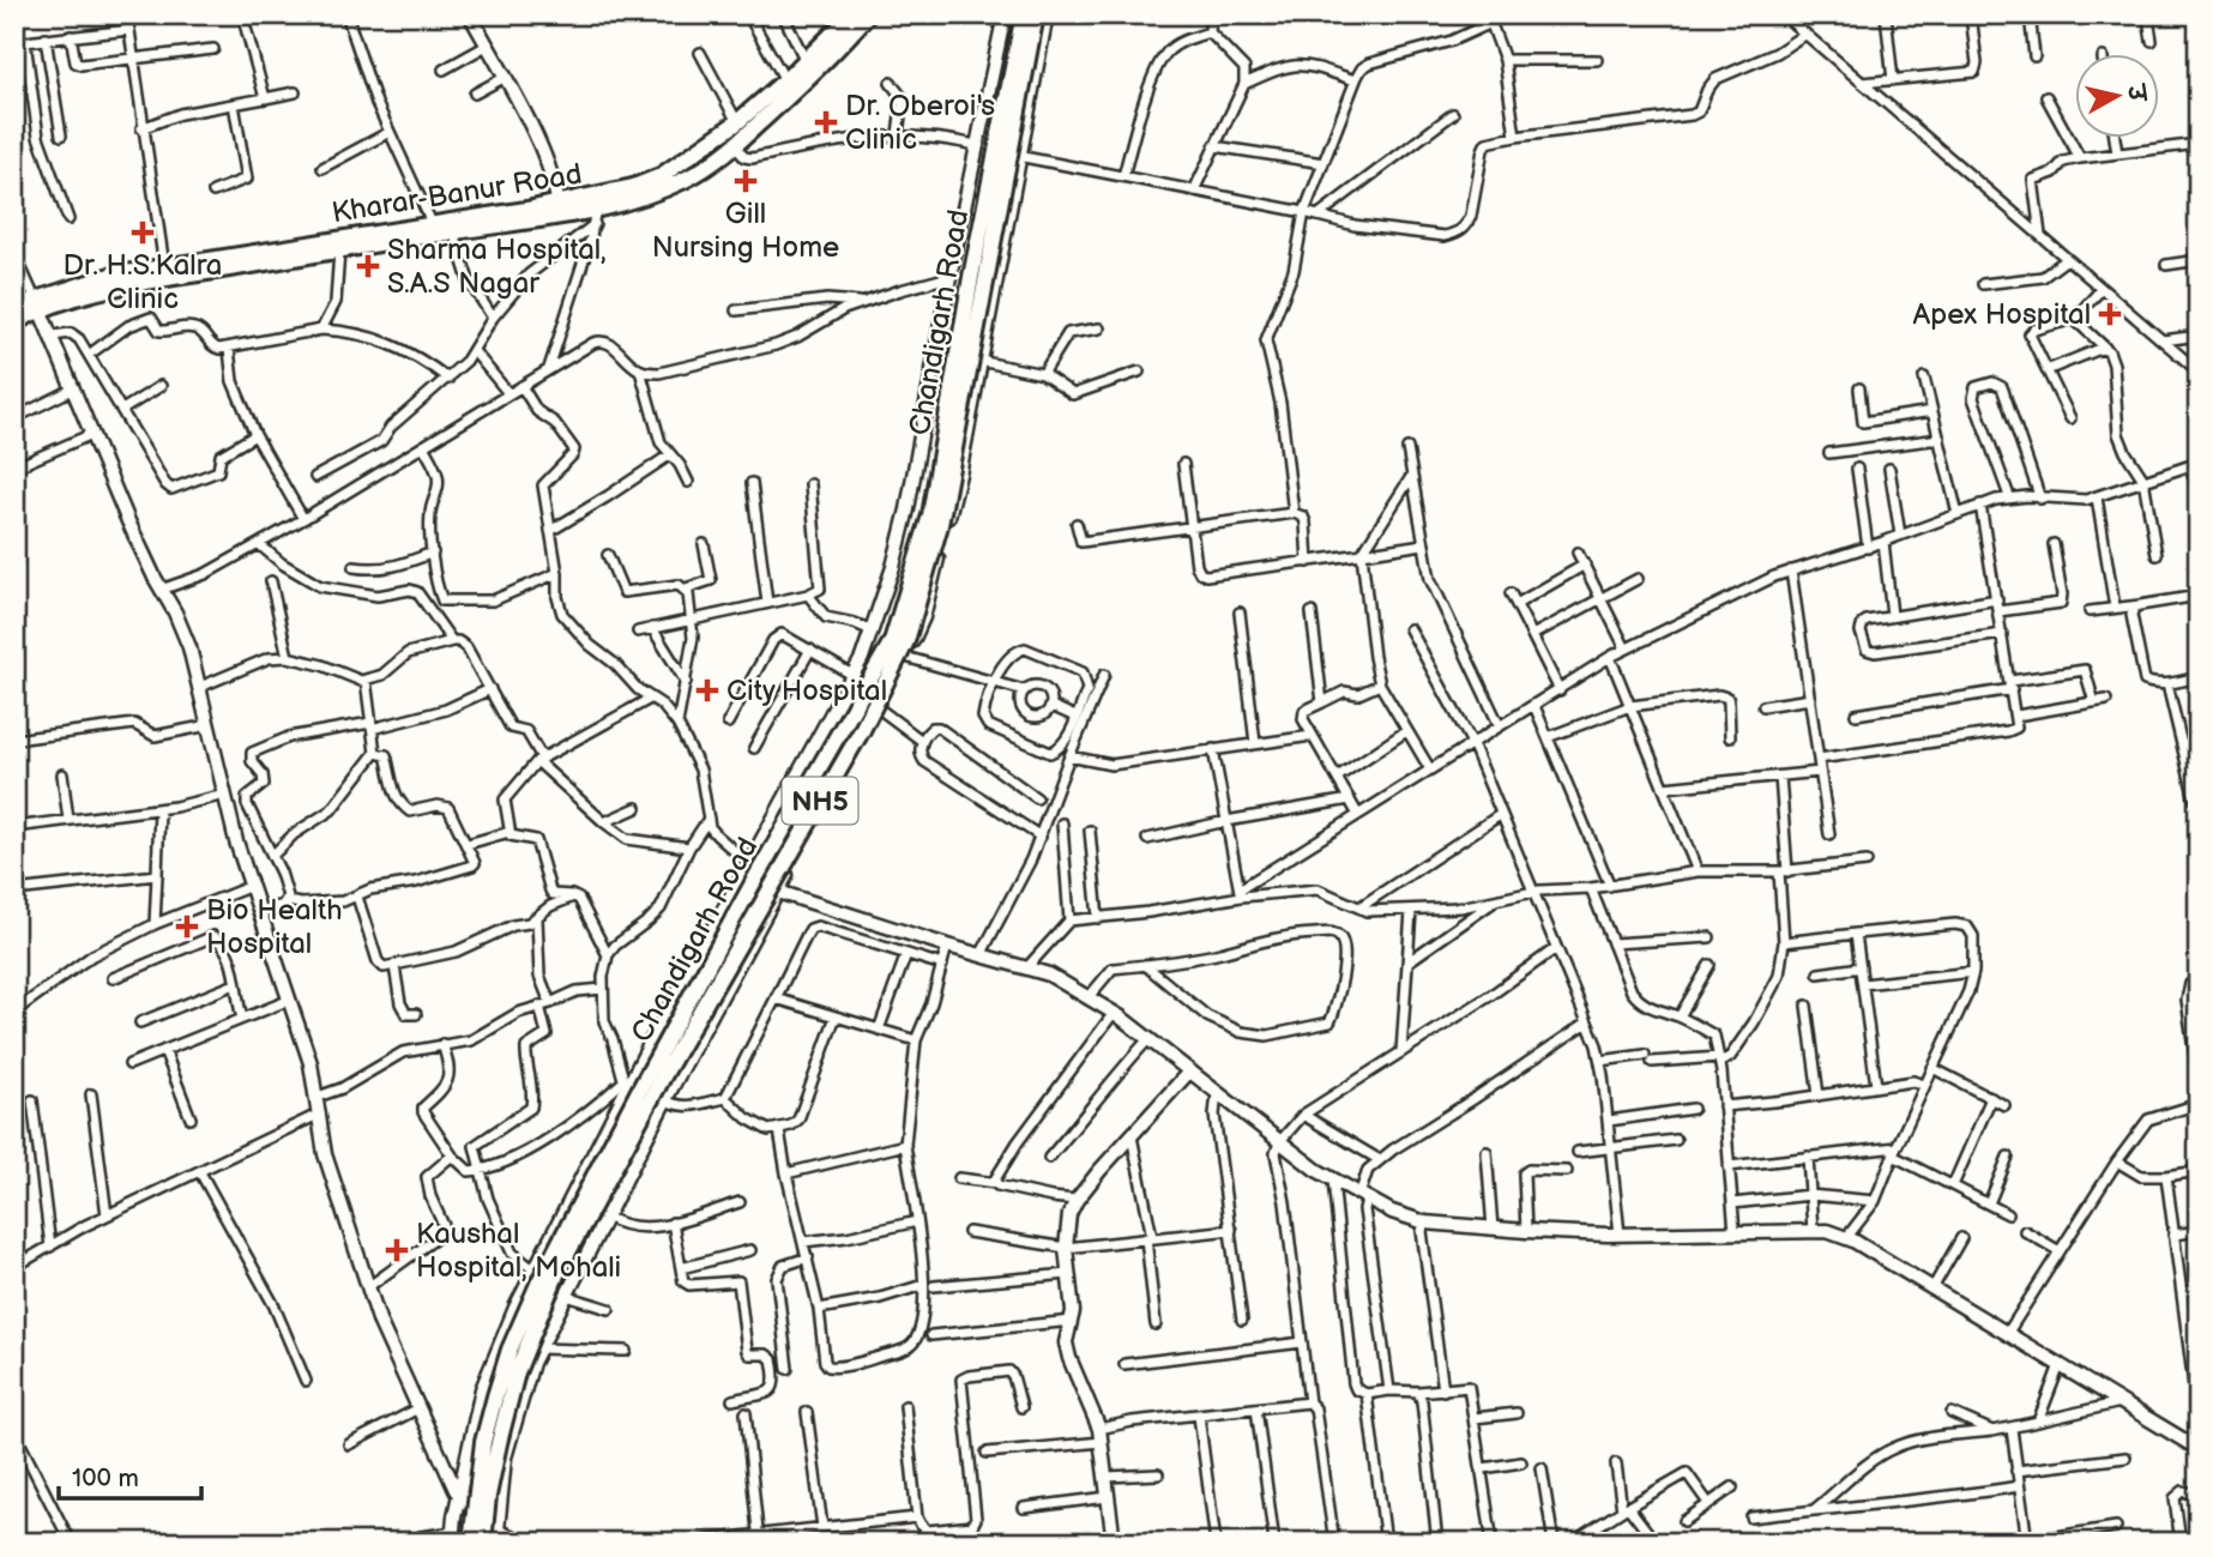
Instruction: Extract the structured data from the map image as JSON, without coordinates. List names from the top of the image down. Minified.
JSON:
{"streets":{"highway":["Kharar-Banur Road","Chandigarh Road","NH5"]},"places":{"health":["Dr. Oberoi's Clinic","Gill Nursing Home","Dr. H.S.Kalra Clinic","Sharma Hospital, S.A.S Nagar","Apex Hospital","City Hospital","Bio Health Hospital","Kaushal Hospital, Mohali"]},"scale_bar":"100 m","north":"right"}
